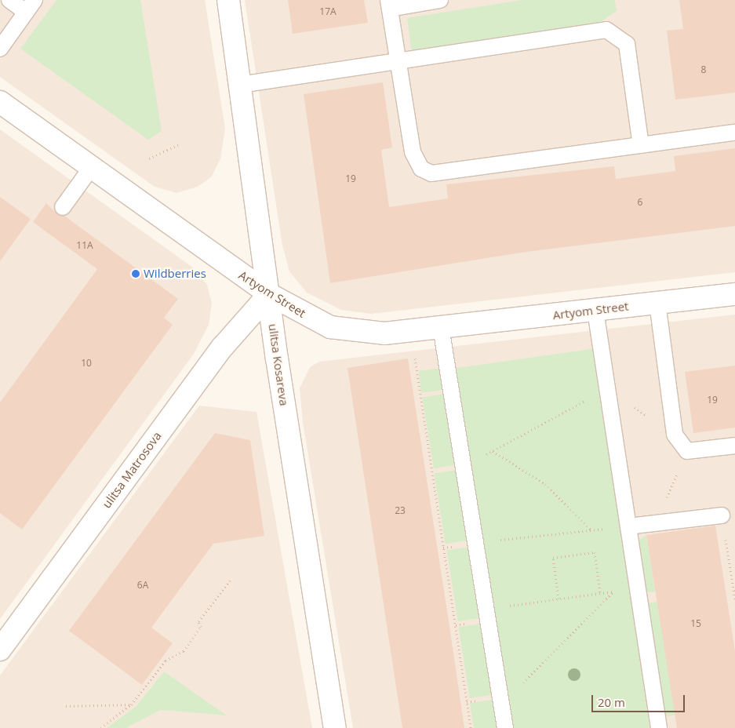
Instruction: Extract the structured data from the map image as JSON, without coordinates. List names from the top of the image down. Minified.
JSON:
{"streets":{"street":["Artyom Street","ulitsa Kosareva","ulitsa Matrosova"]},"crossings":[["Artyom Street","ulitsa Kosareva"],["Artyom Street","ulitsa Matrosova"],["ulitsa Kosareva","ulitsa Matrosova"]],"places":["Wildberries"],"house_numbers":["17А","8","19","6","11А","10","19","23","6А","15"],"scale_bar":"20 m"}
